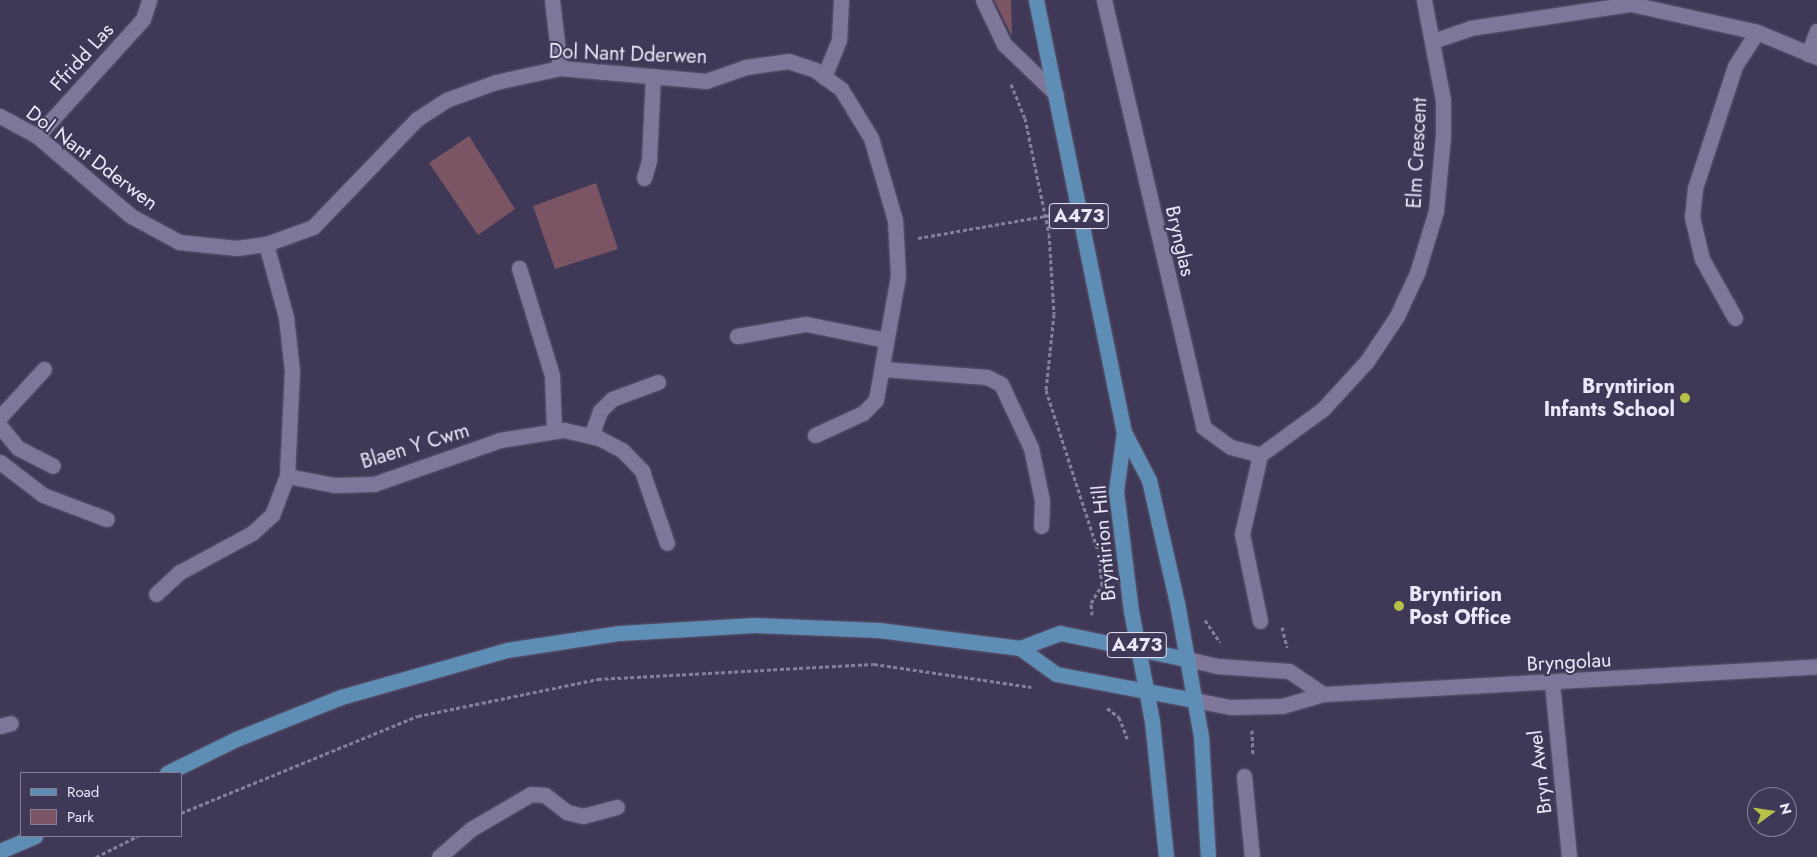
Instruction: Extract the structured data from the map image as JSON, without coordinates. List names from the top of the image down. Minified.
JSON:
{"streets":{"main road":["A473","Bryntirion Hill"],"street":["Dol Nant Dderwen","Ffridd Las","Elm Crescent","Brynglas","Blaen Y Cwm","Bryngolau","Bryn Awel"]},"crossings":[["Dol Nant Dderwen","Ffridd Las"],["Elm Crescent","Brynglas"],["A473","Bryntirion Hill"],["A473","Bryngolau"],["Bryngolau","Bryn Awel"]],"places":["Bryntirion Infants School","Bryntirion Post Office"],"legend":["Road","Park"],"north":"right"}
